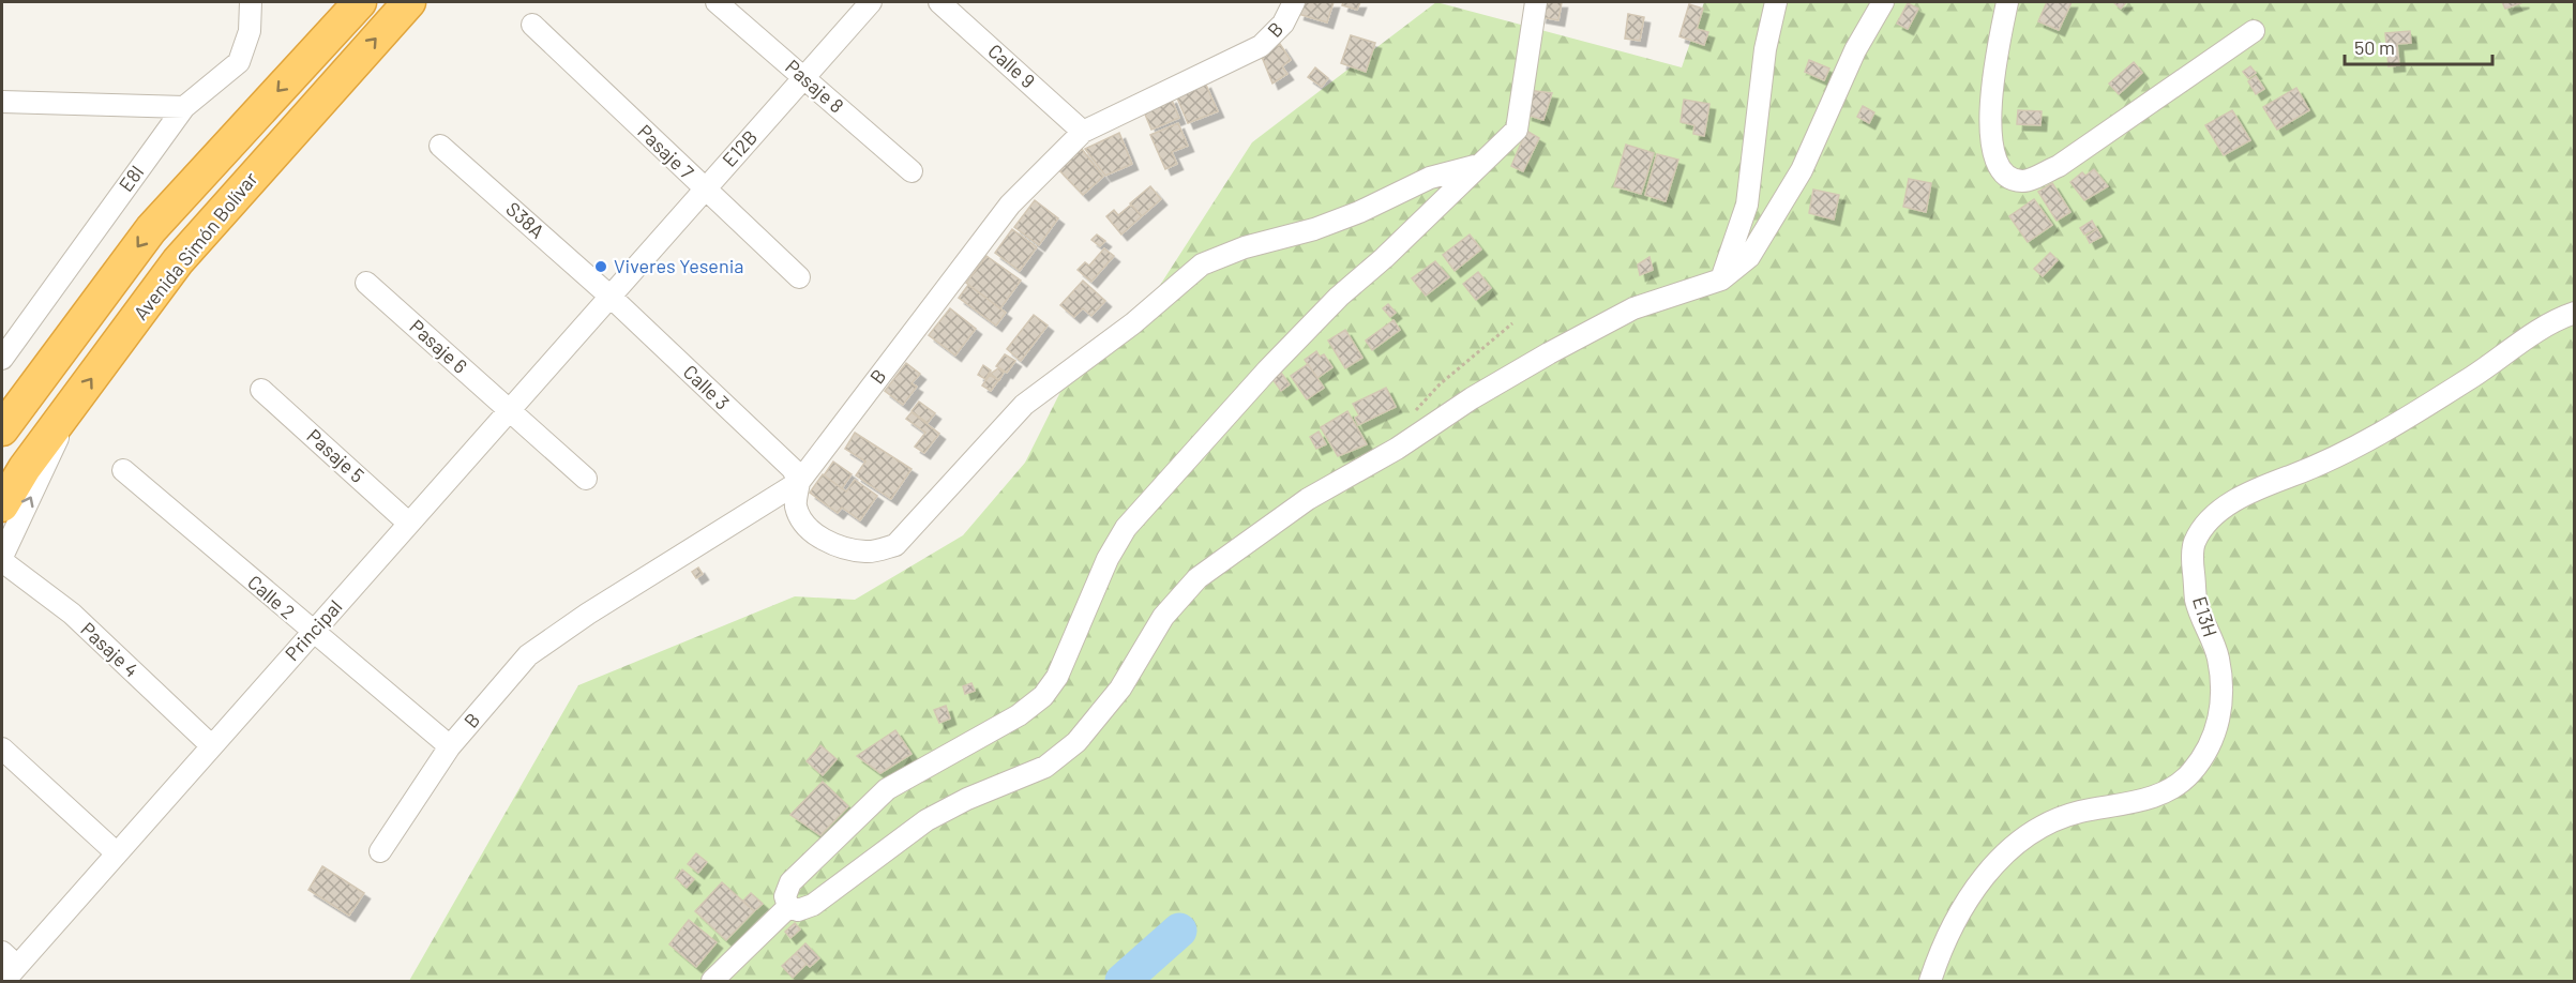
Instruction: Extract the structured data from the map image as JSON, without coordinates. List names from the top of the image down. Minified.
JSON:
{"streets":{"highway":["Avenida Simón Bolívar"],"street":["B","Calle 9","Pasaje 8","E12B","Pasaje 7","E8I","S38A","Pasaje 6","Calle 3","Pasaje 5","Calle 2","E13H","Principal","Pasaje 4"]},"crossings":[["B","Calle 9"],["B","Calle 3"],["B","Calle 2"],["Pasaje 8","E12B"],["E12B","Pasaje 7"],["E12B","S38A"],["E12B","Calle 3"],["E12B","Principal"],["S38A","Calle 3"],["S38A","Principal"],["Pasaje 6","Principal"],["Calle 3","Principal"],["Pasaje 5","Principal"],["Calle 2","Principal"],["Principal","Pasaje 4"]],"places":["Viveres Yesenia"],"scale_bar":"50 m"}
